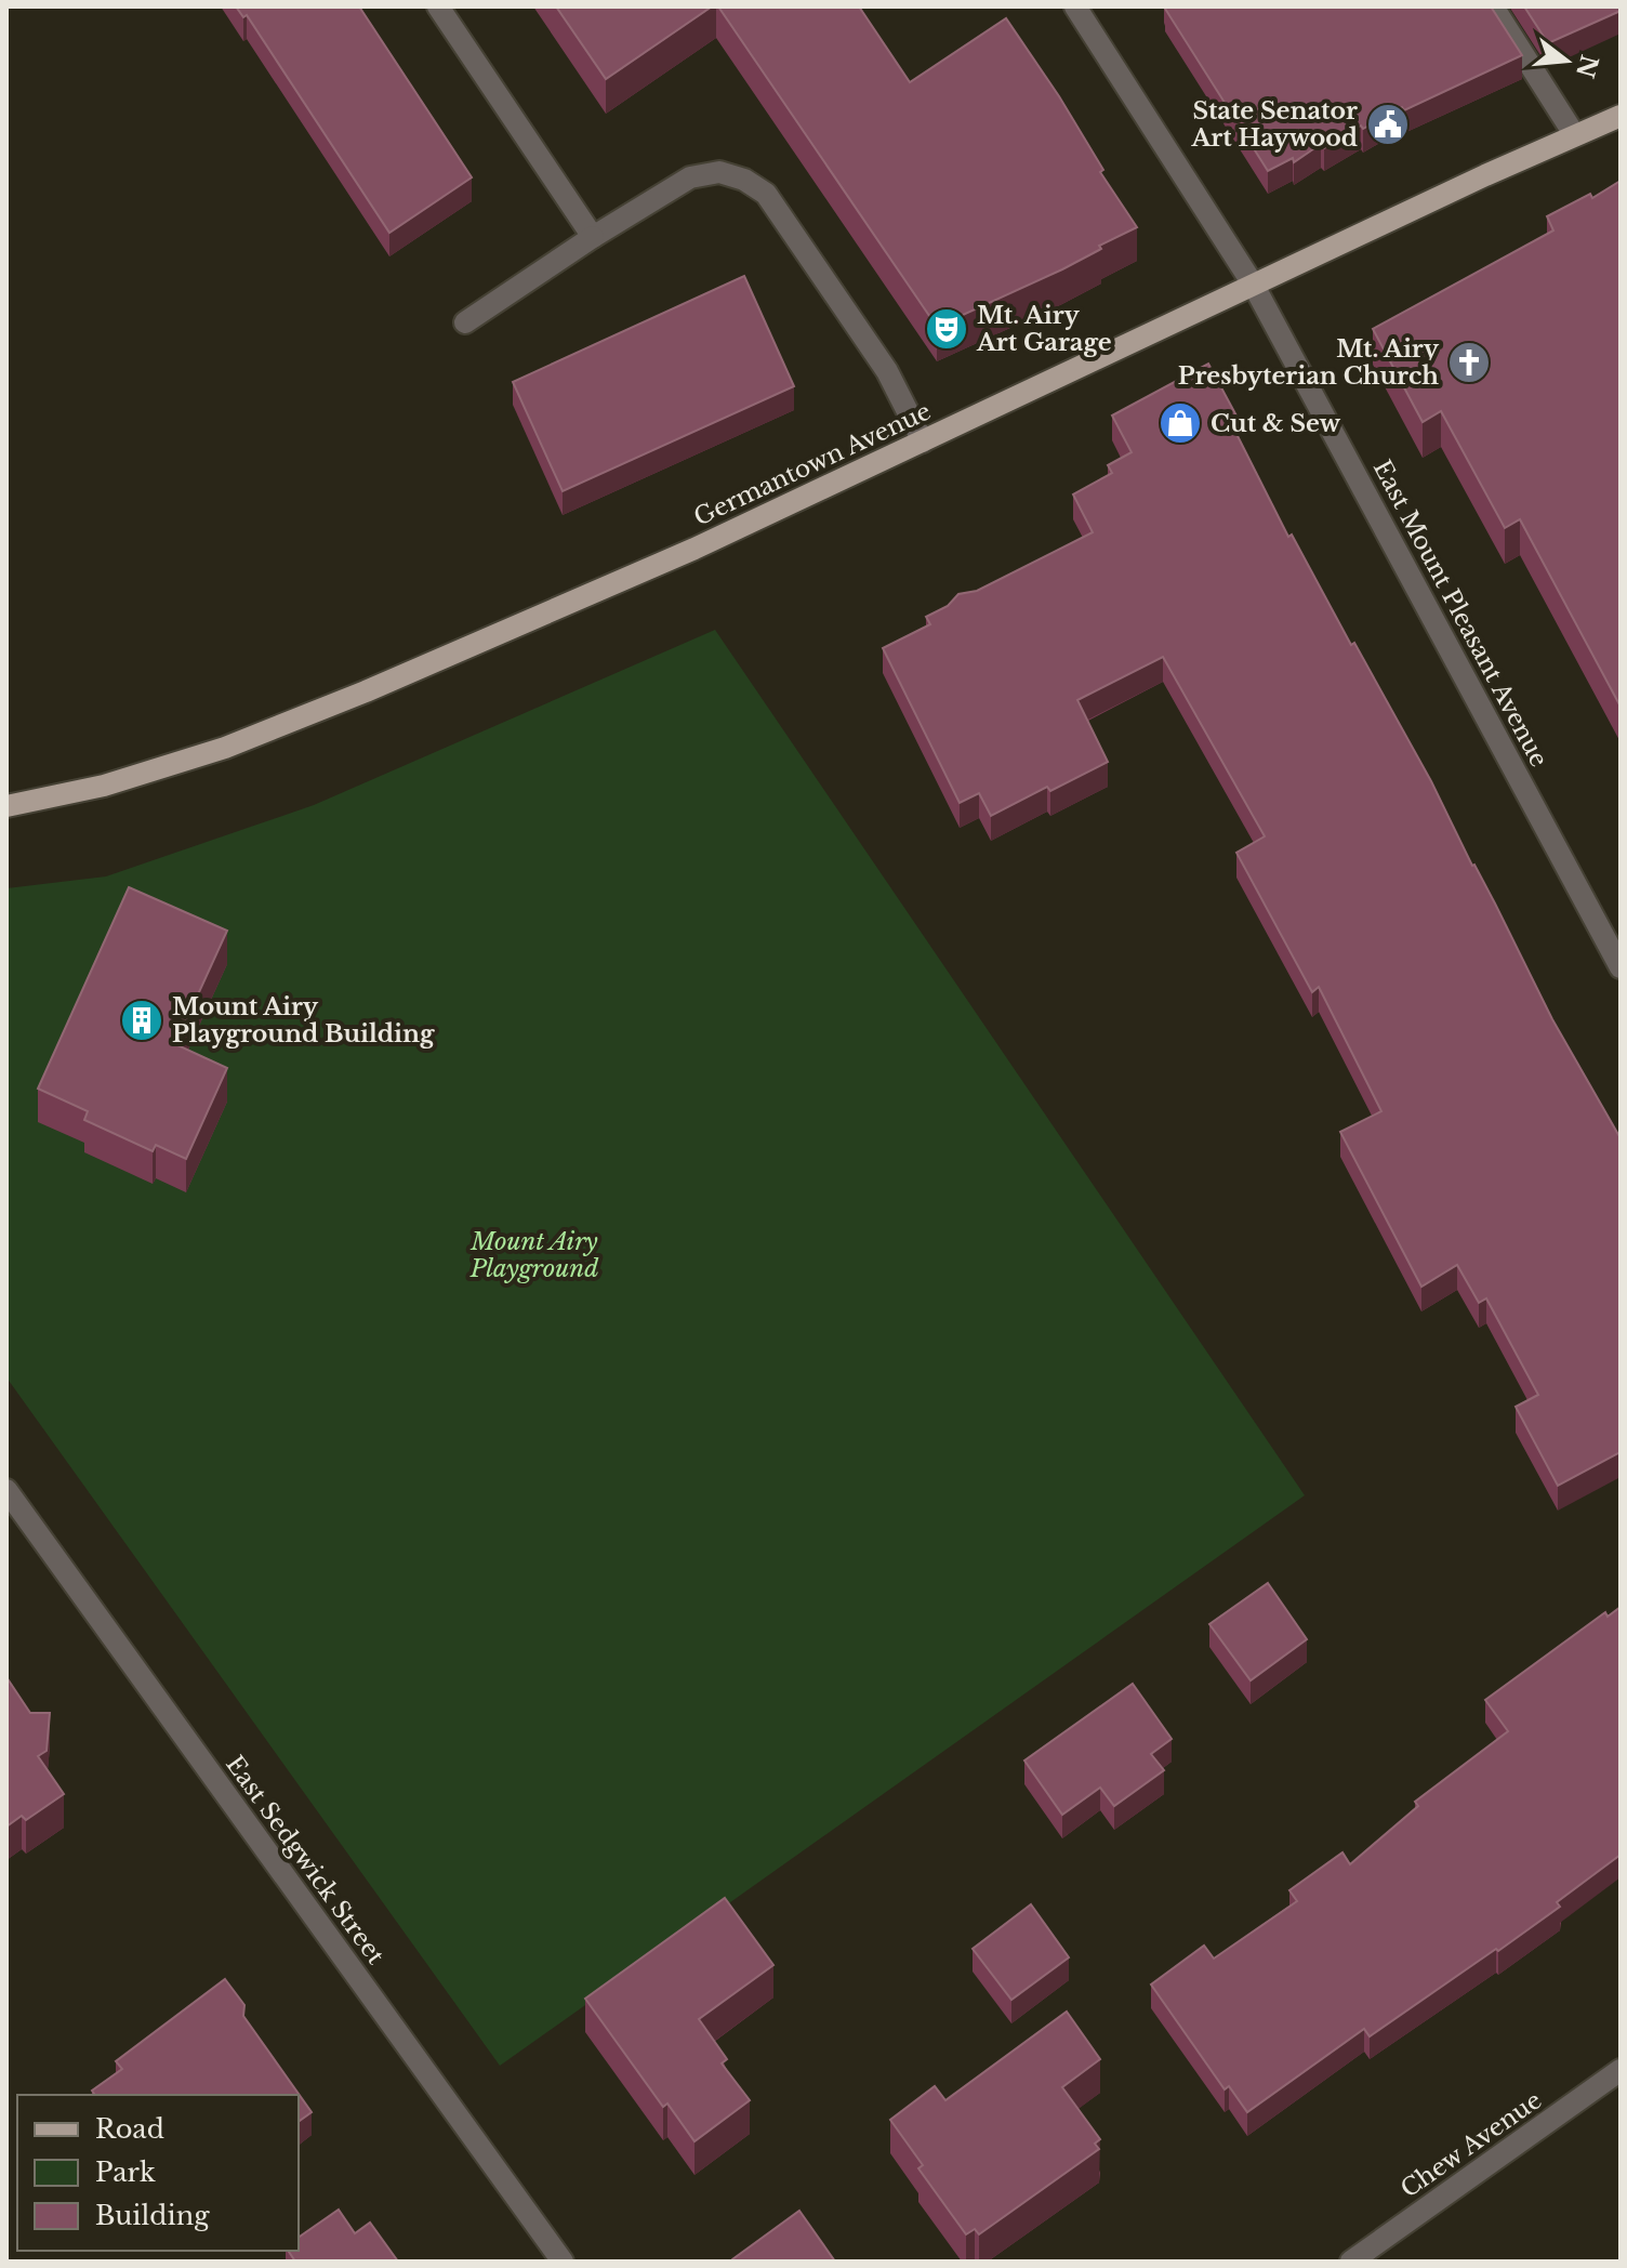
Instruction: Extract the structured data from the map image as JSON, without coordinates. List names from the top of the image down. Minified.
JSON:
{"streets":{"main road":["Germantown Avenue"],"street":["East Mount Pleasant Avenue","East Sedgwick Street","Chew Avenue"]},"crossings":[["Germantown Avenue","East Mount Pleasant Avenue"]],"parks":["Mount Airy Playground"],"places":{"public building":["State Senator Art Haywood"],"theatre":["Mt. Airy Art Garage"],"church":["Mt. Airy Presbyterian Church"],"shop":["Cut & Sew"],"building":["Mount Airy Playground Building"]},"legend":["Road","Park","Building"],"north":"right"}
